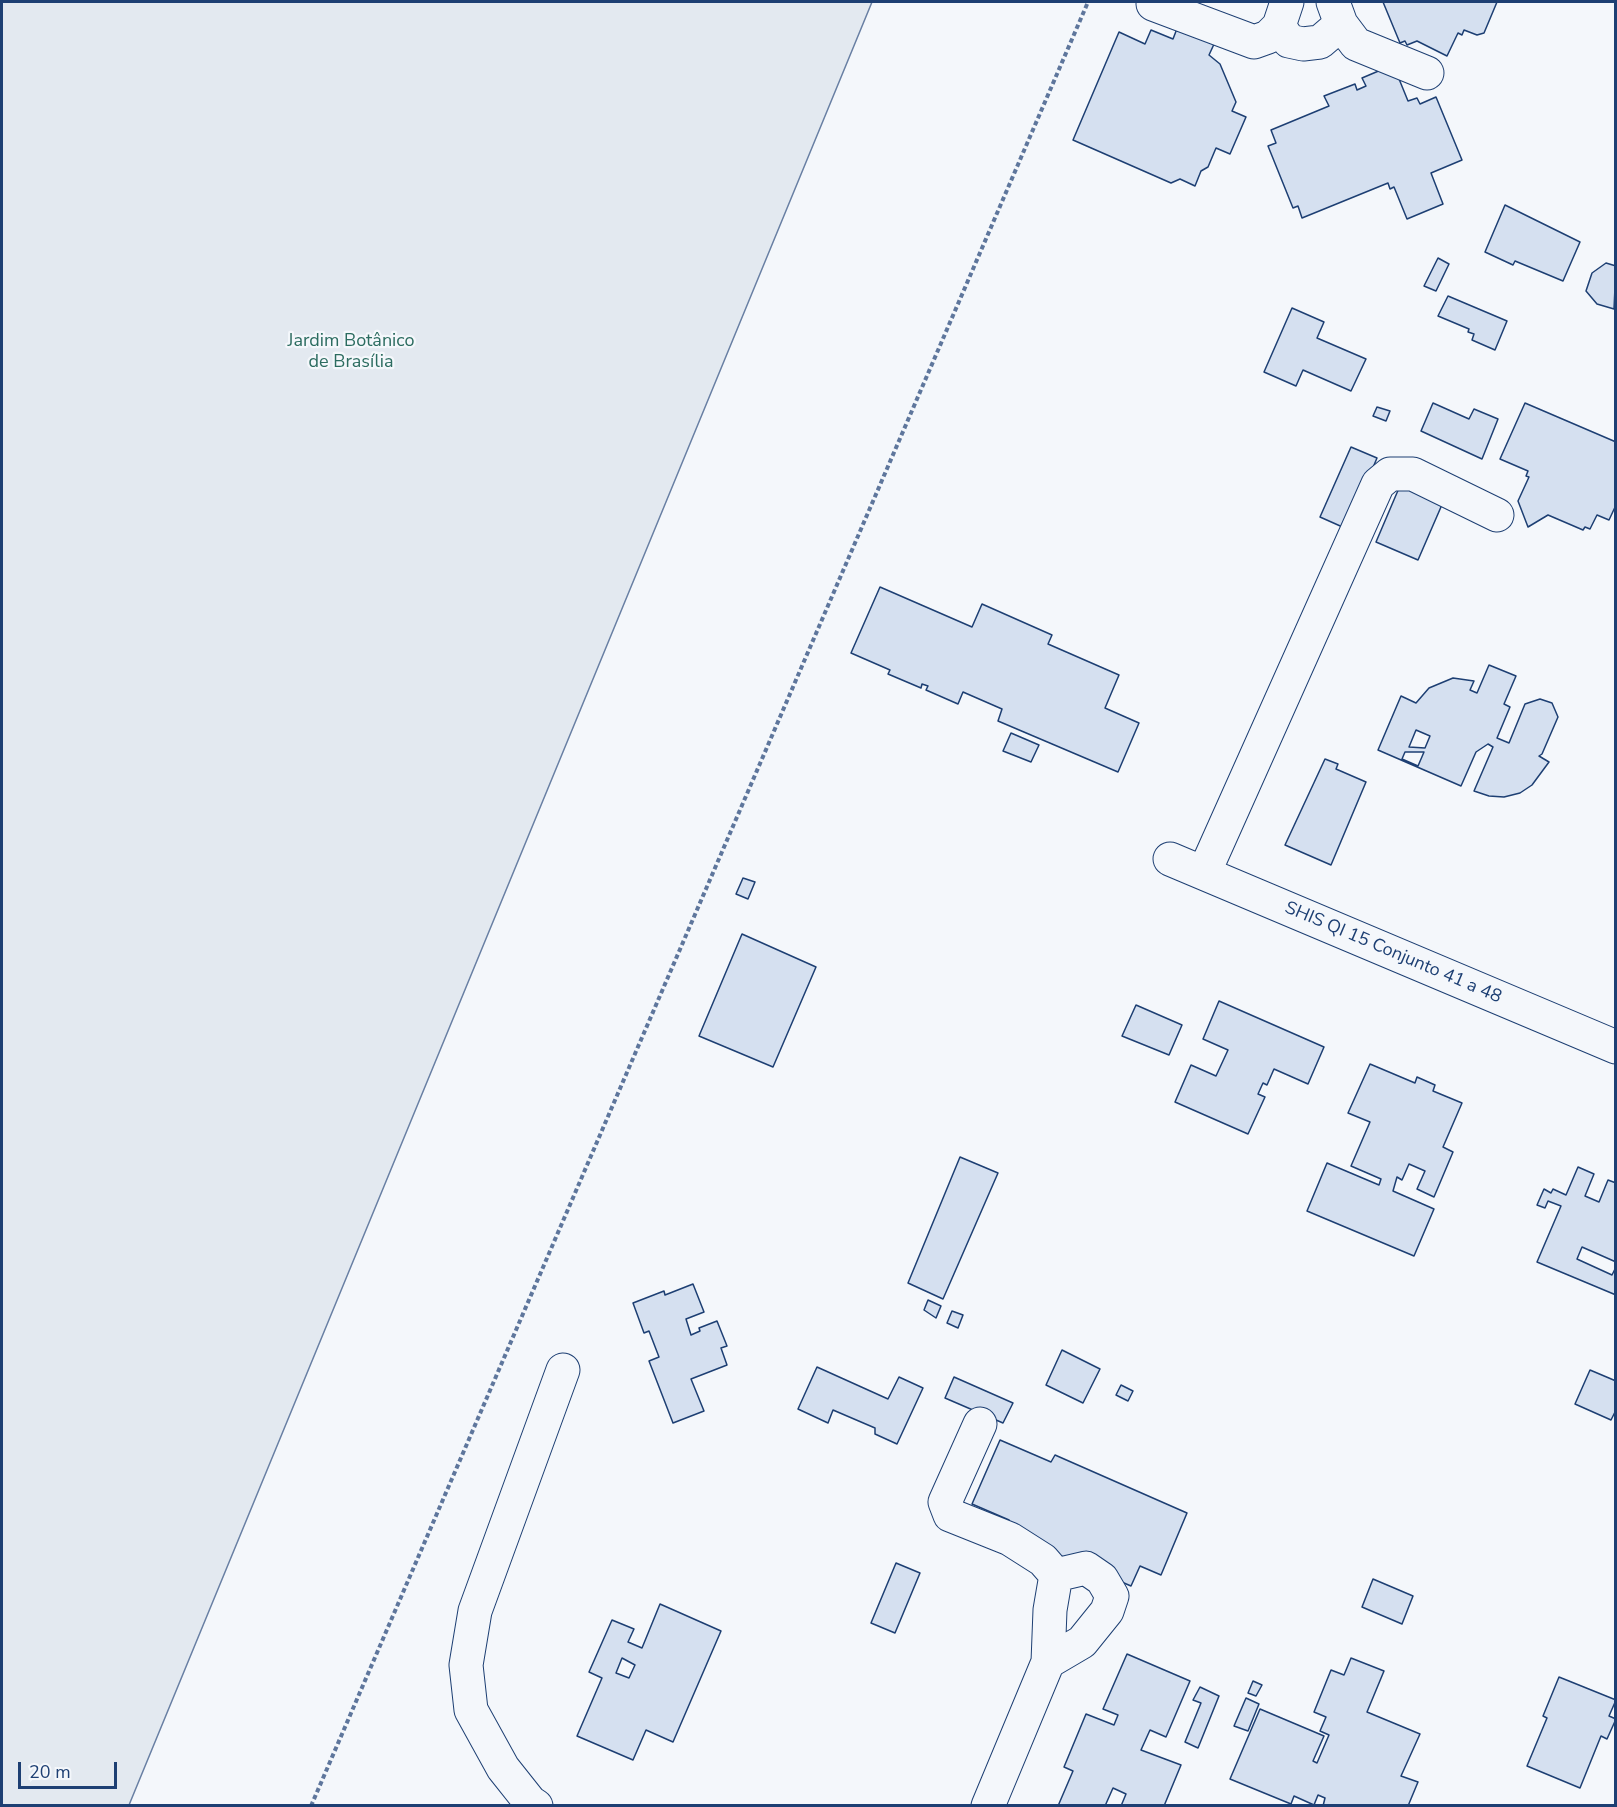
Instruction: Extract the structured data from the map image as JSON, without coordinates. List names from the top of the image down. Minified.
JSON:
{"streets":{"street":["SHIS QI 15 Conjunto 41 a 48"]},"parks":["Jardim Botânico de Brasília"],"scale_bar":"20 m"}
